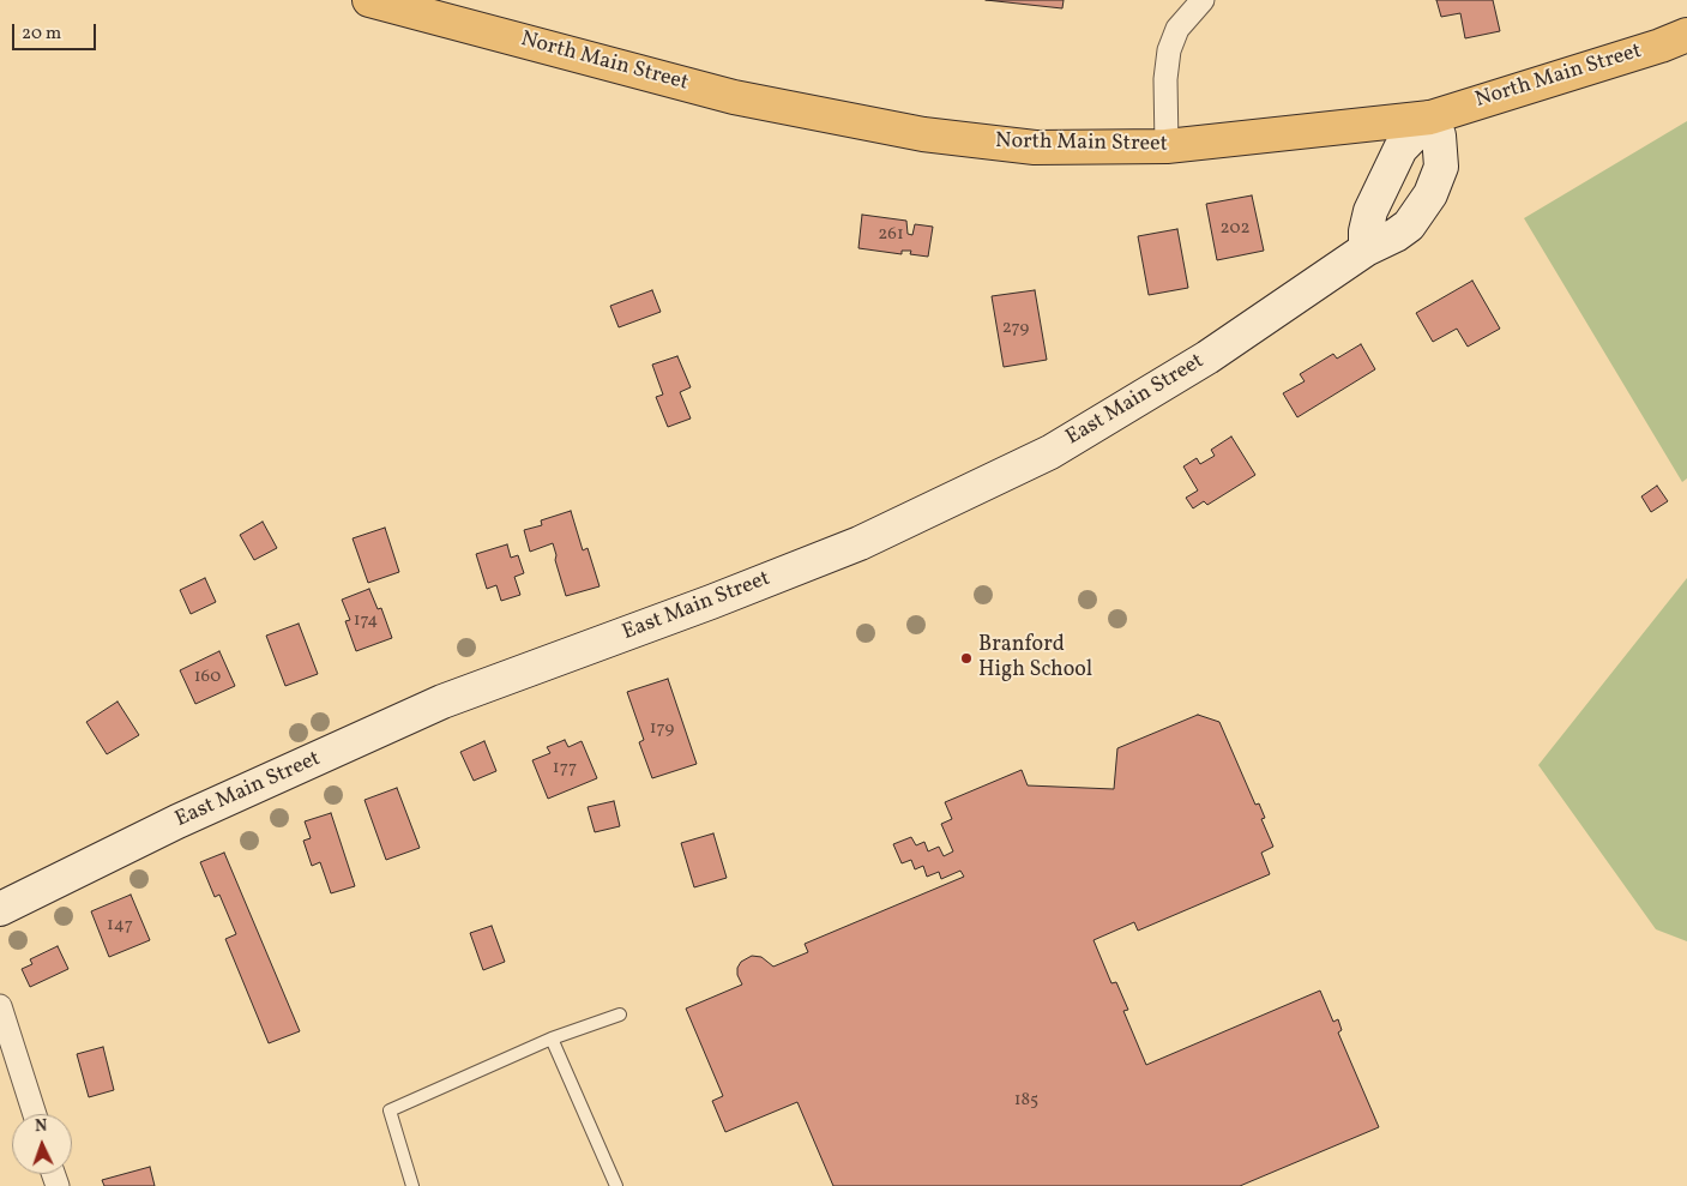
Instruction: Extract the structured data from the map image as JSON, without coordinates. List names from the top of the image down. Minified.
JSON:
{"streets":{"main road":["North Main Street"],"street":["East Main Street"]},"crossings":[["North Main Street","East Main Street"]],"places":["Branford High School"],"house_numbers":["202","261","279","174","160","179","177","147","185"],"scale_bar":"20 m","north":"top"}
